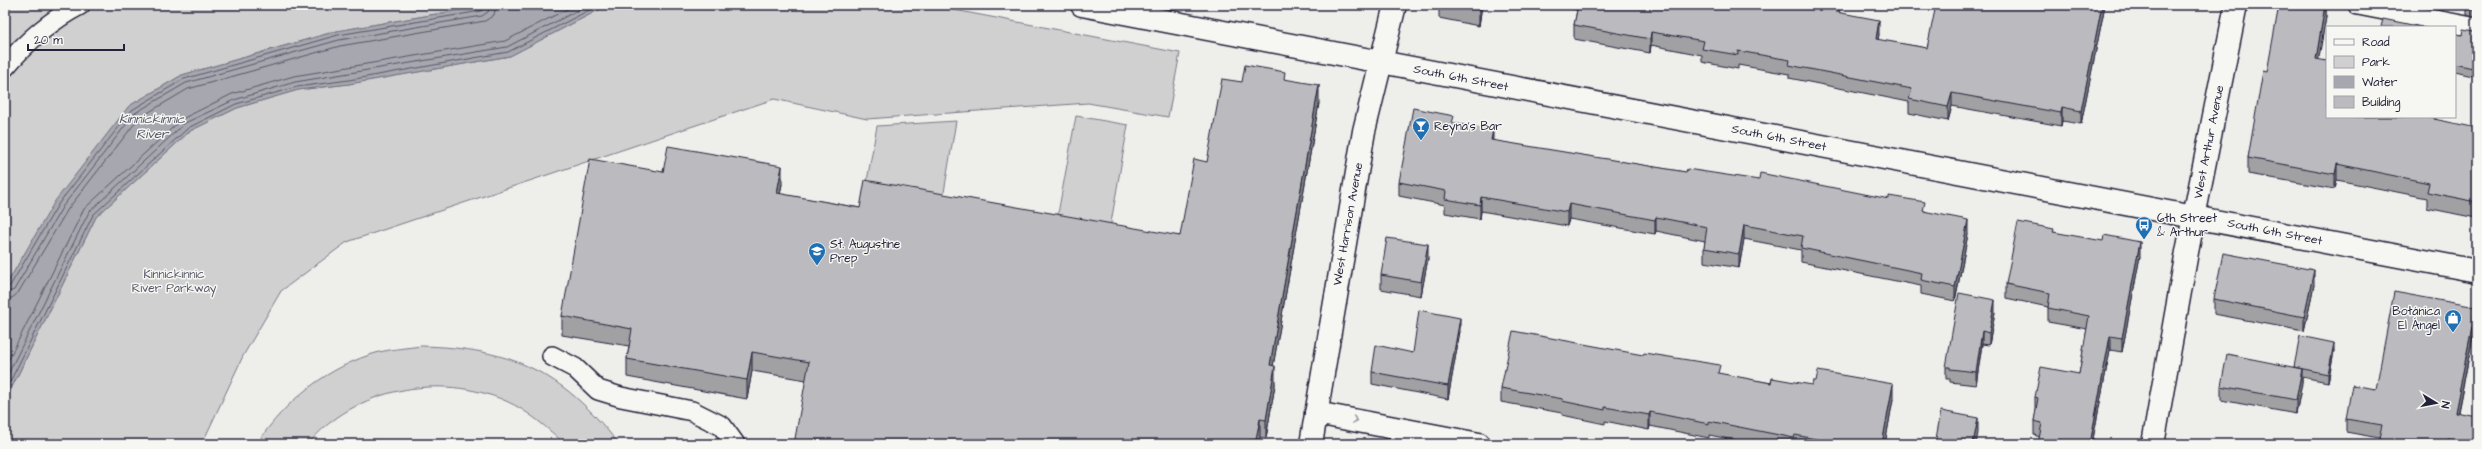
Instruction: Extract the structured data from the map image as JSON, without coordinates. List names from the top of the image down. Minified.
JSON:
{"streets":{"street":["South 6th Street","West Arthur Avenue","West Harrison Avenue"]},"crossings":[["South 6th Street","West Arthur Avenue"],["South 6th Street","West Harrison Avenue"]],"water":["Kinnickinnic River"],"parks":["Kinnickinnic River Parkway"],"places":{"bar":["Reyna's Bar"],"bus stop":["6th Street & Arthur"],"school or university":["St. Augustine Prep"],"shop":["Botánica El Ángel"]},"legend":["Road","Park","Water","Building"],"scale_bar":"20 m","north":"right"}
